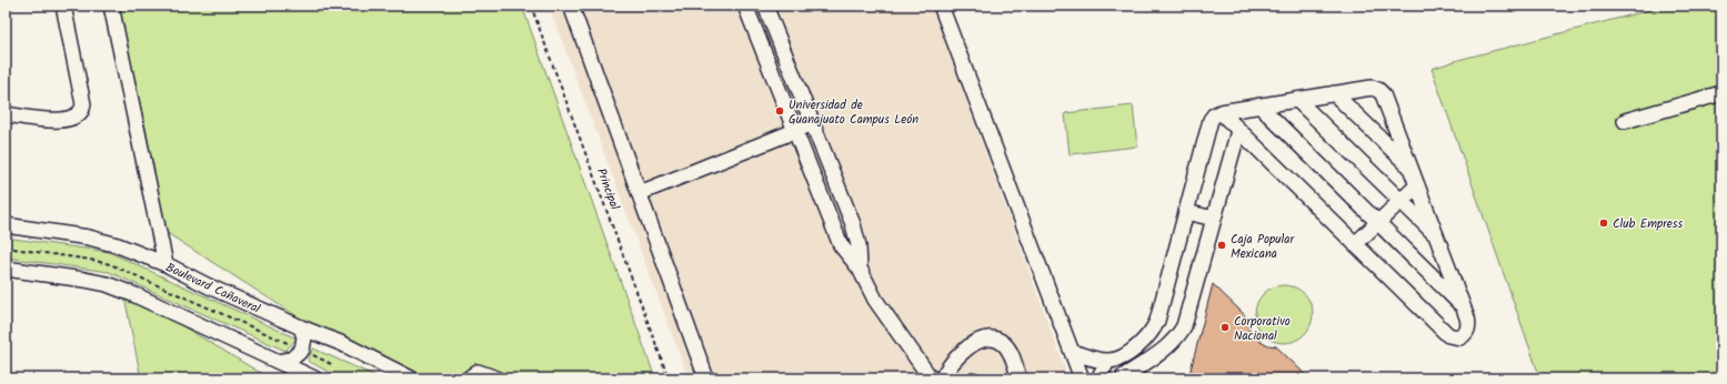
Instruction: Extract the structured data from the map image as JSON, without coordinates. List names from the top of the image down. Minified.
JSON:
{"streets":{"street":["Boulevard Cañaveral"],"path":["Principal"]},"places":["Universidad de Guanajuato Campus León","Club Empress","Caja Popular Mexicana","Corporativo Nacional"]}
